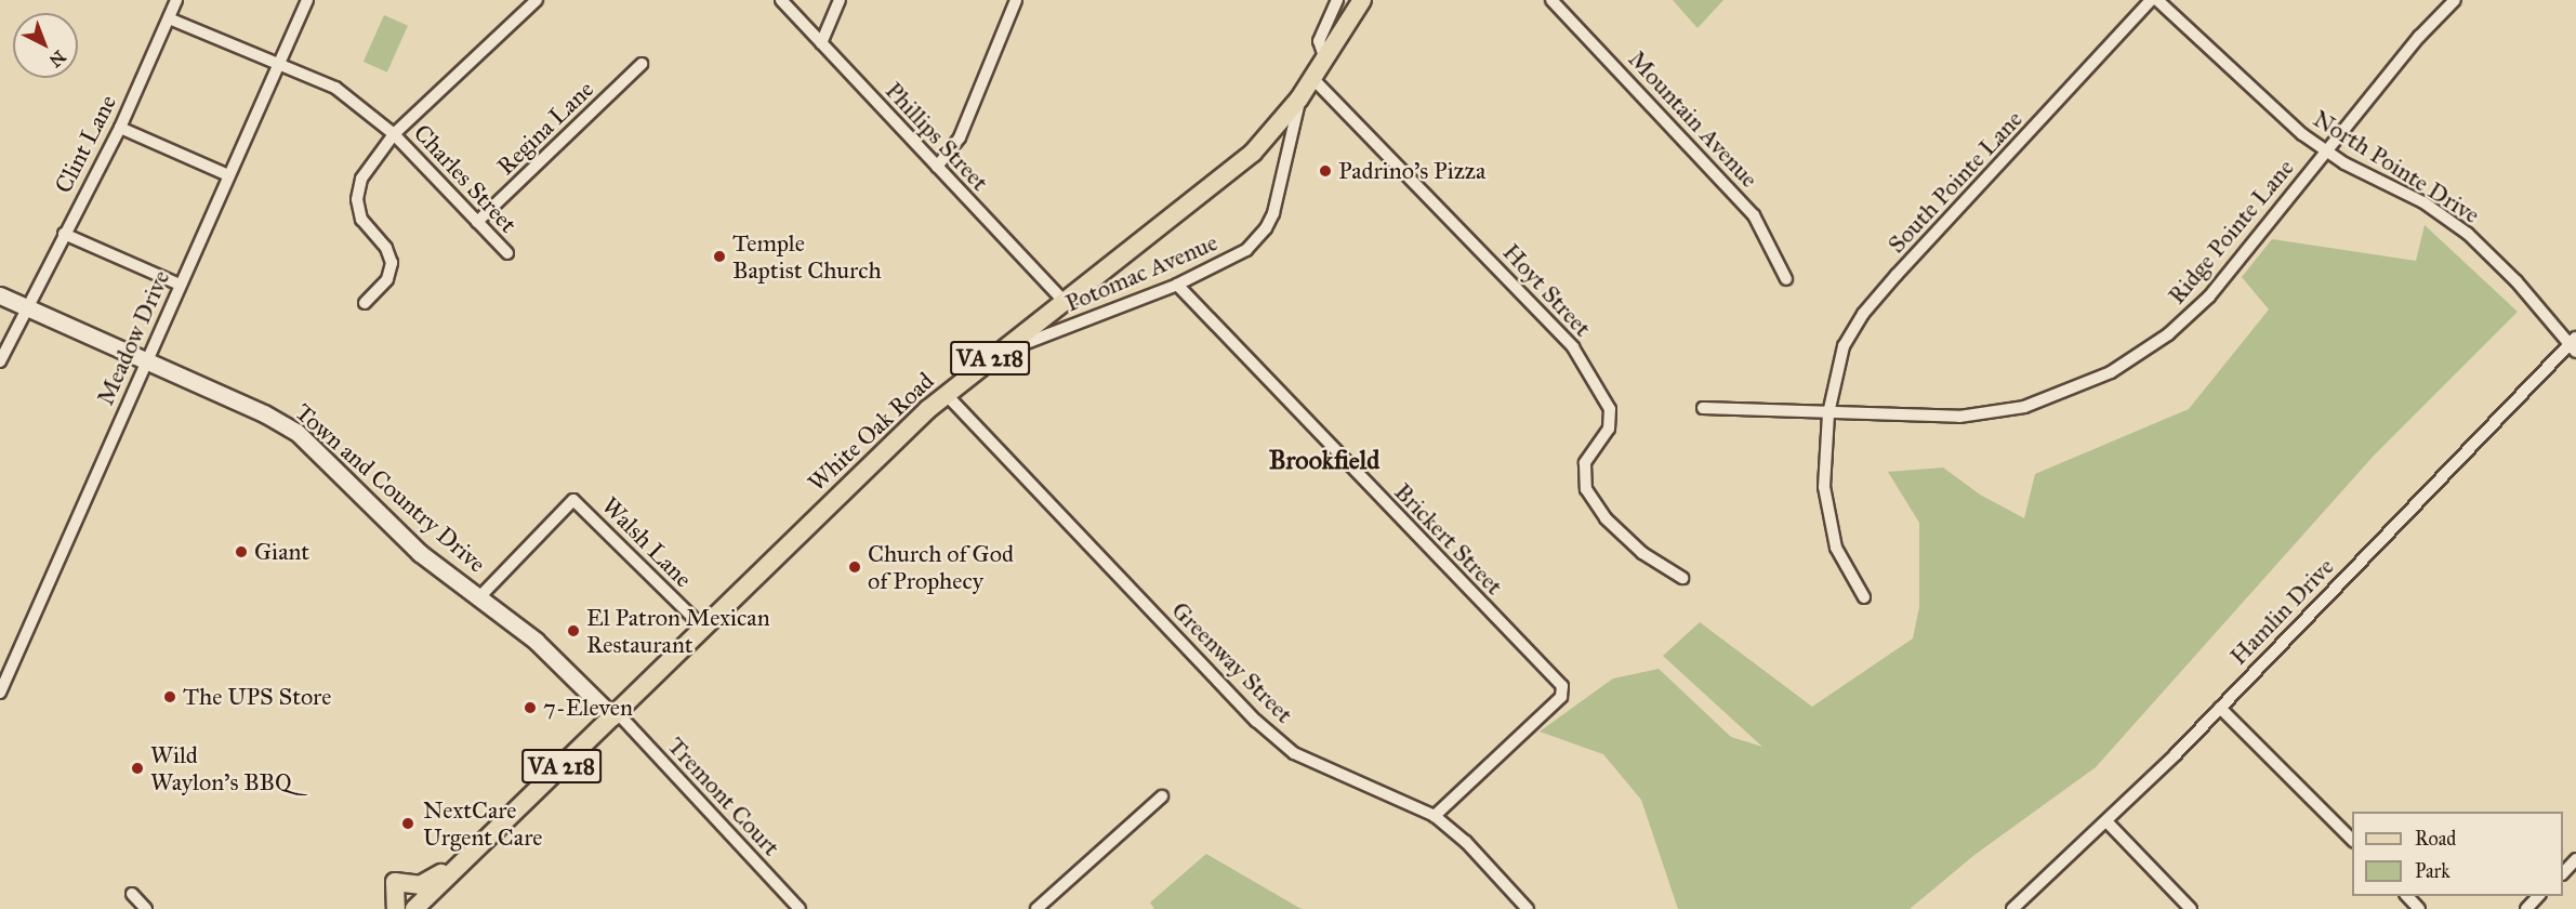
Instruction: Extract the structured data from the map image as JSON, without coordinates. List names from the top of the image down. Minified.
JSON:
{"streets":{"main road":["VA 218","White Oak Road"],"street":["Mountain Avenue","Regina Lane","Phillips Street","Clint Lane","North Pointe Drive","Charles Street","South Pointe Lane","Ridge Pointe Lane","Potomac Avenue","Hoyt Street","Meadow Drive","Town and Country Drive","Brickert Street","Walsh Lane","Hamlin Drive","Greenway Street","Tremont Court"]},"crossings":[["Regina Lane","Charles Street"],["Phillips Street","White Oak Road"],["Clint Lane","Charles Street"],["Clint Lane","Town and Country Drive"],["North Pointe Drive","Ridge Pointe Lane"],["North Pointe Drive","Hamlin Drive"],["Charles Street","Meadow Drive"],["South Pointe Lane","Ridge Pointe Lane"],["Potomac Avenue","White Oak Road"],["Potomac Avenue","Brickert Street"],["Hoyt Street","White Oak Road"],["Meadow Drive","Town and Country Drive"],["White Oak Road","Town and Country Drive"],["White Oak Road","Walsh Lane"],["White Oak Road","Greenway Street"],["White Oak Road","Tremont Court"],["Town and Country Drive","Walsh Lane"],["Town and Country Drive","Tremont Court"],["Brickert Street","Greenway Street"]],"districts":["Brookfield"],"places":["Padrino's Pizza","Temple Baptist Church","Giant","Church of God of Prophecy","El Patron Mexican Restaurant","The UPS Store","7-Eleven","Wild Waylon's BBQ","NextCare Urgent Care"],"legend":["Road","Park"],"north":"bottom right"}
